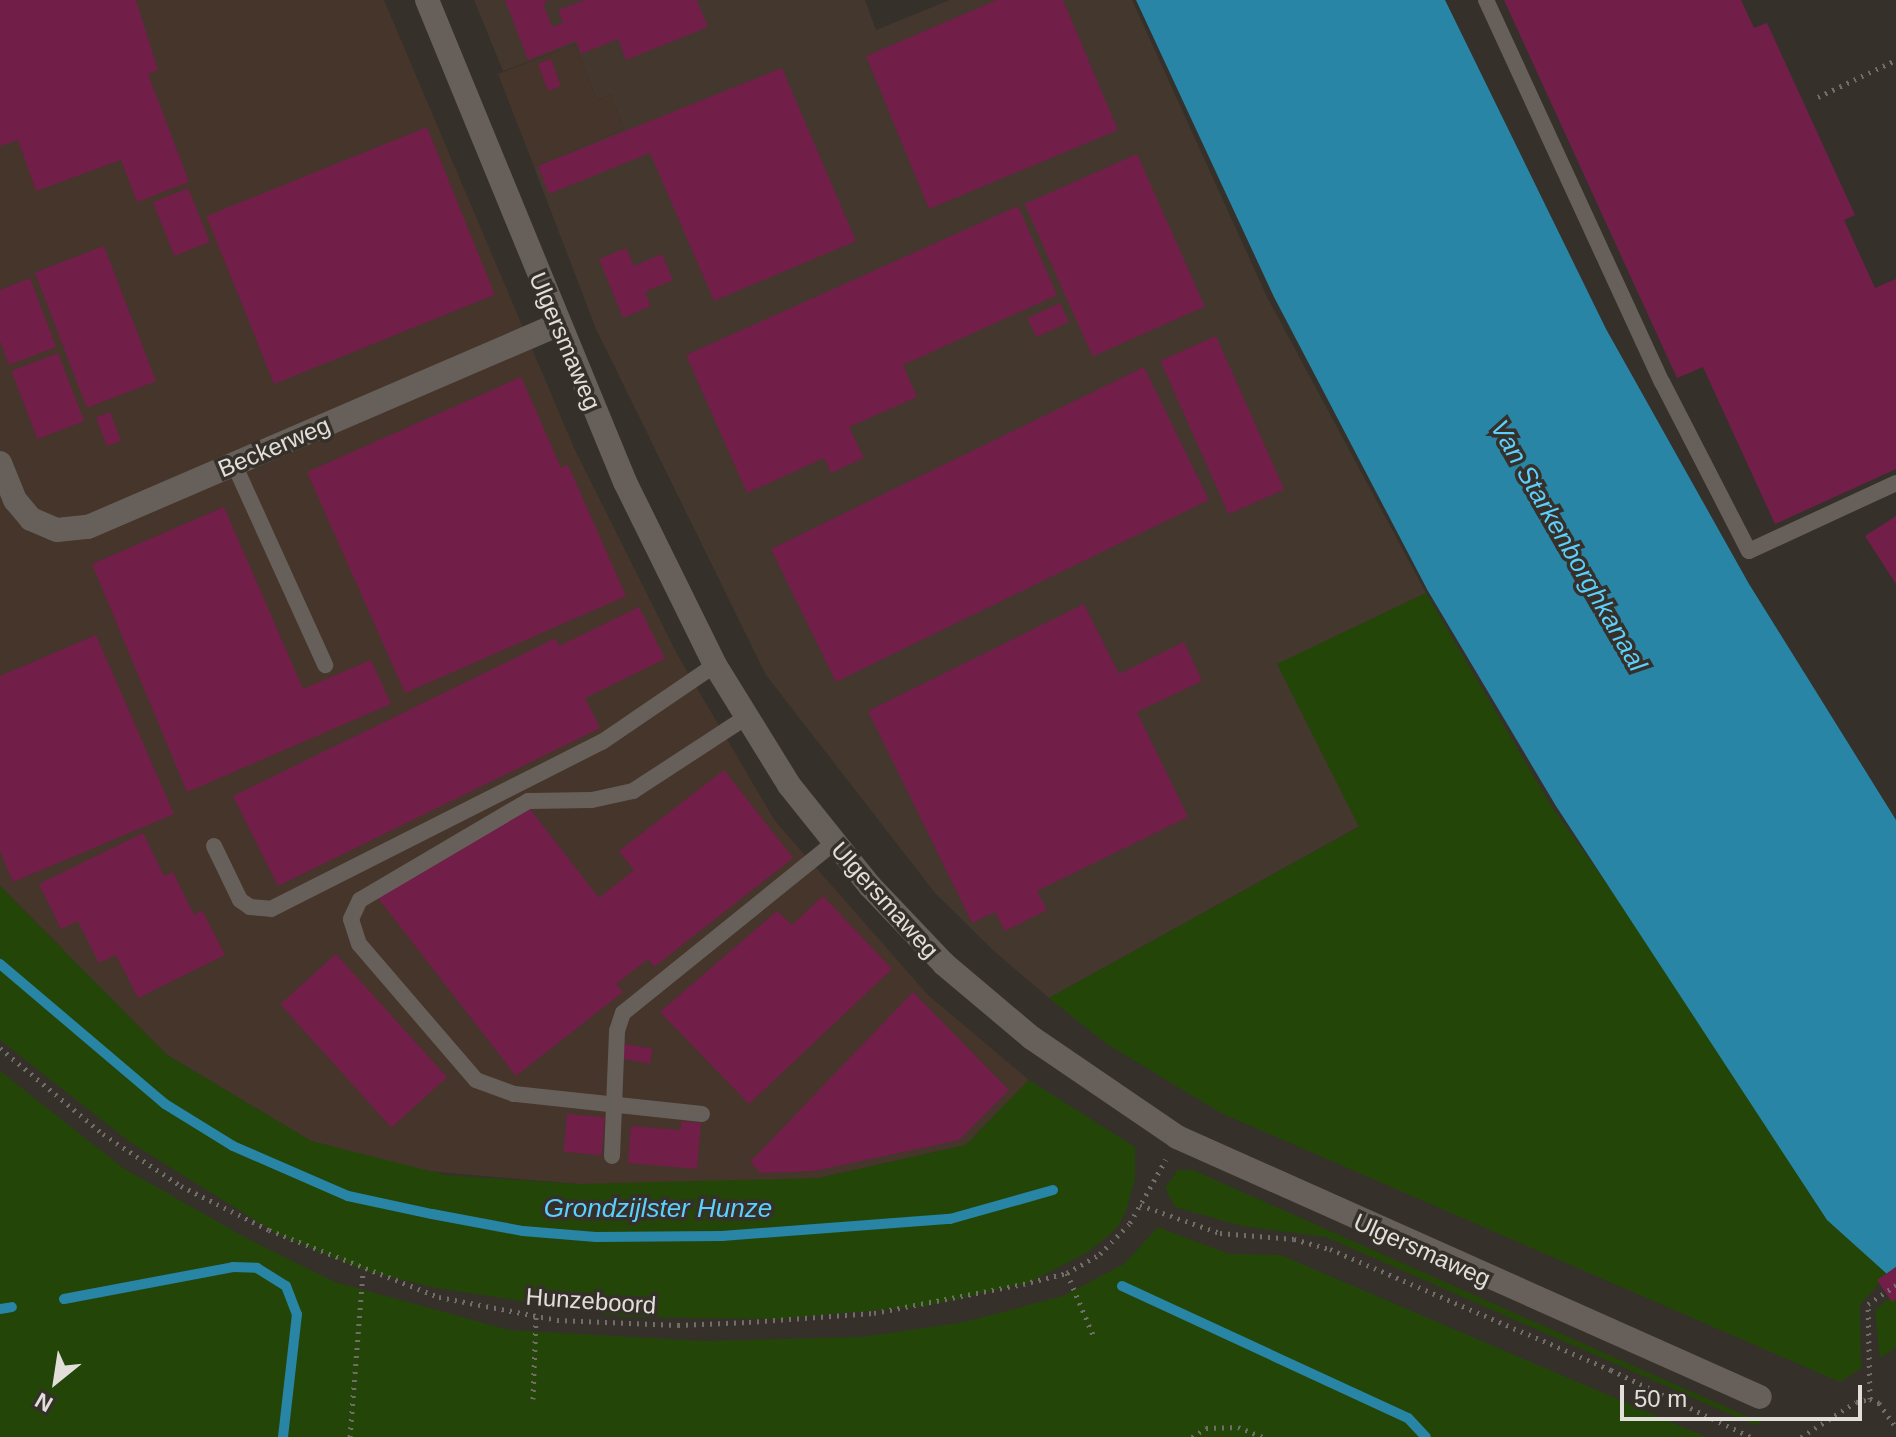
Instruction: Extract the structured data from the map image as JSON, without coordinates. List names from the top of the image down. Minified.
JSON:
{"streets":{"street":["Ulgersmaweg","Beckerweg"],"path":["Hunzeboord"]},"crossings":[["Ulgersmaweg","Beckerweg"],["Ulgersmaweg","Hunzeboord"]],"water":["Van Starkenborghkanaal","Grondzijlster Hunze"],"scale_bar":"50 m","north":"bottom left"}
